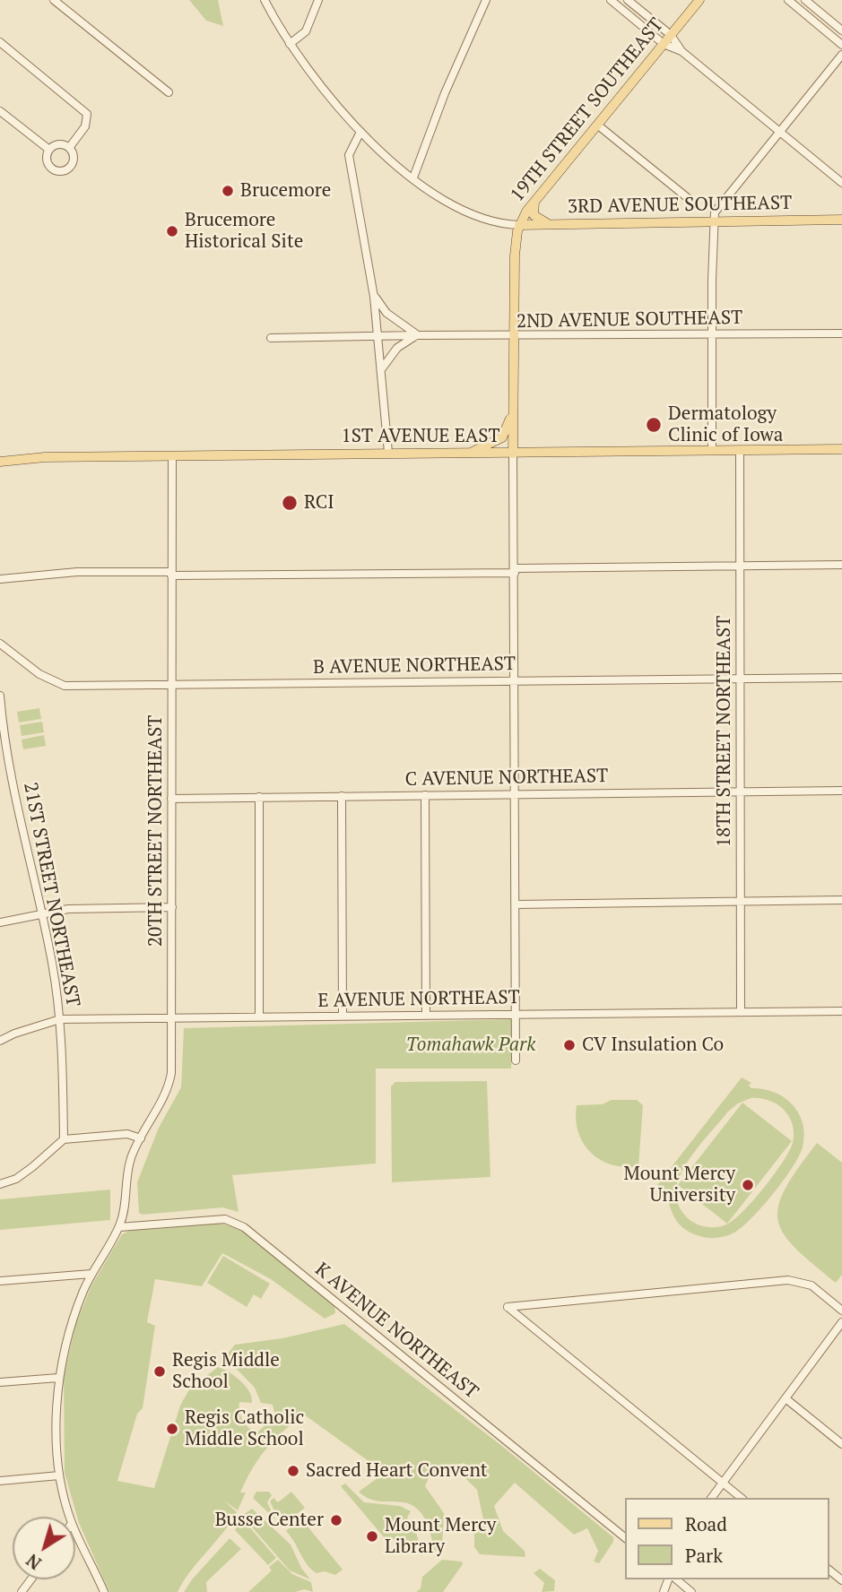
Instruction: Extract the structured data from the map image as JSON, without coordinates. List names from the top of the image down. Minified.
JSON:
{"streets":{"main road":["19TH STREET SOUTHEAST","3RD AVENUE SOUTHEAST","1ST AVENUE EAST"],"street":["2ND AVENUE SOUTHEAST","B AVENUE NORTHEAST","18TH STREET NORTHEAST","C AVENUE NORTHEAST","20TH STREET NORTHEAST","21ST STREET NORTHEAST","E AVENUE NORTHEAST","K AVENUE NORTHEAST"]},"crossings":[["19TH STREET SOUTHEAST","3RD AVENUE SOUTHEAST"],["19TH STREET SOUTHEAST","2ND AVENUE SOUTHEAST"],["19TH STREET SOUTHEAST","1ST AVENUE EAST"],["2ND AVENUE SOUTHEAST","1ST AVENUE EAST"],["1ST AVENUE EAST","18TH STREET NORTHEAST"],["1ST AVENUE EAST","20TH STREET NORTHEAST"],["B AVENUE NORTHEAST","18TH STREET NORTHEAST"],["B AVENUE NORTHEAST","20TH STREET NORTHEAST"],["18TH STREET NORTHEAST","C AVENUE NORTHEAST"],["18TH STREET NORTHEAST","E AVENUE NORTHEAST"],["C AVENUE NORTHEAST","20TH STREET NORTHEAST"],["20TH STREET NORTHEAST","E AVENUE NORTHEAST"],["20TH STREET NORTHEAST","K AVENUE NORTHEAST"],["21ST STREET NORTHEAST","E AVENUE NORTHEAST"]],"parks":["Tomahawk Park"],"places":["Brucemore","Brucemore Historical Site","Dermatology Clinic of Iowa","RCI","CV Insulation Co","Mount Mercy University","Regis Middle School","Regis Catholic Middle School","Sacred Heart Convent","Busse Center","Mount Mercy Library"],"legend":["Road","Park"],"north":"bottom left"}
